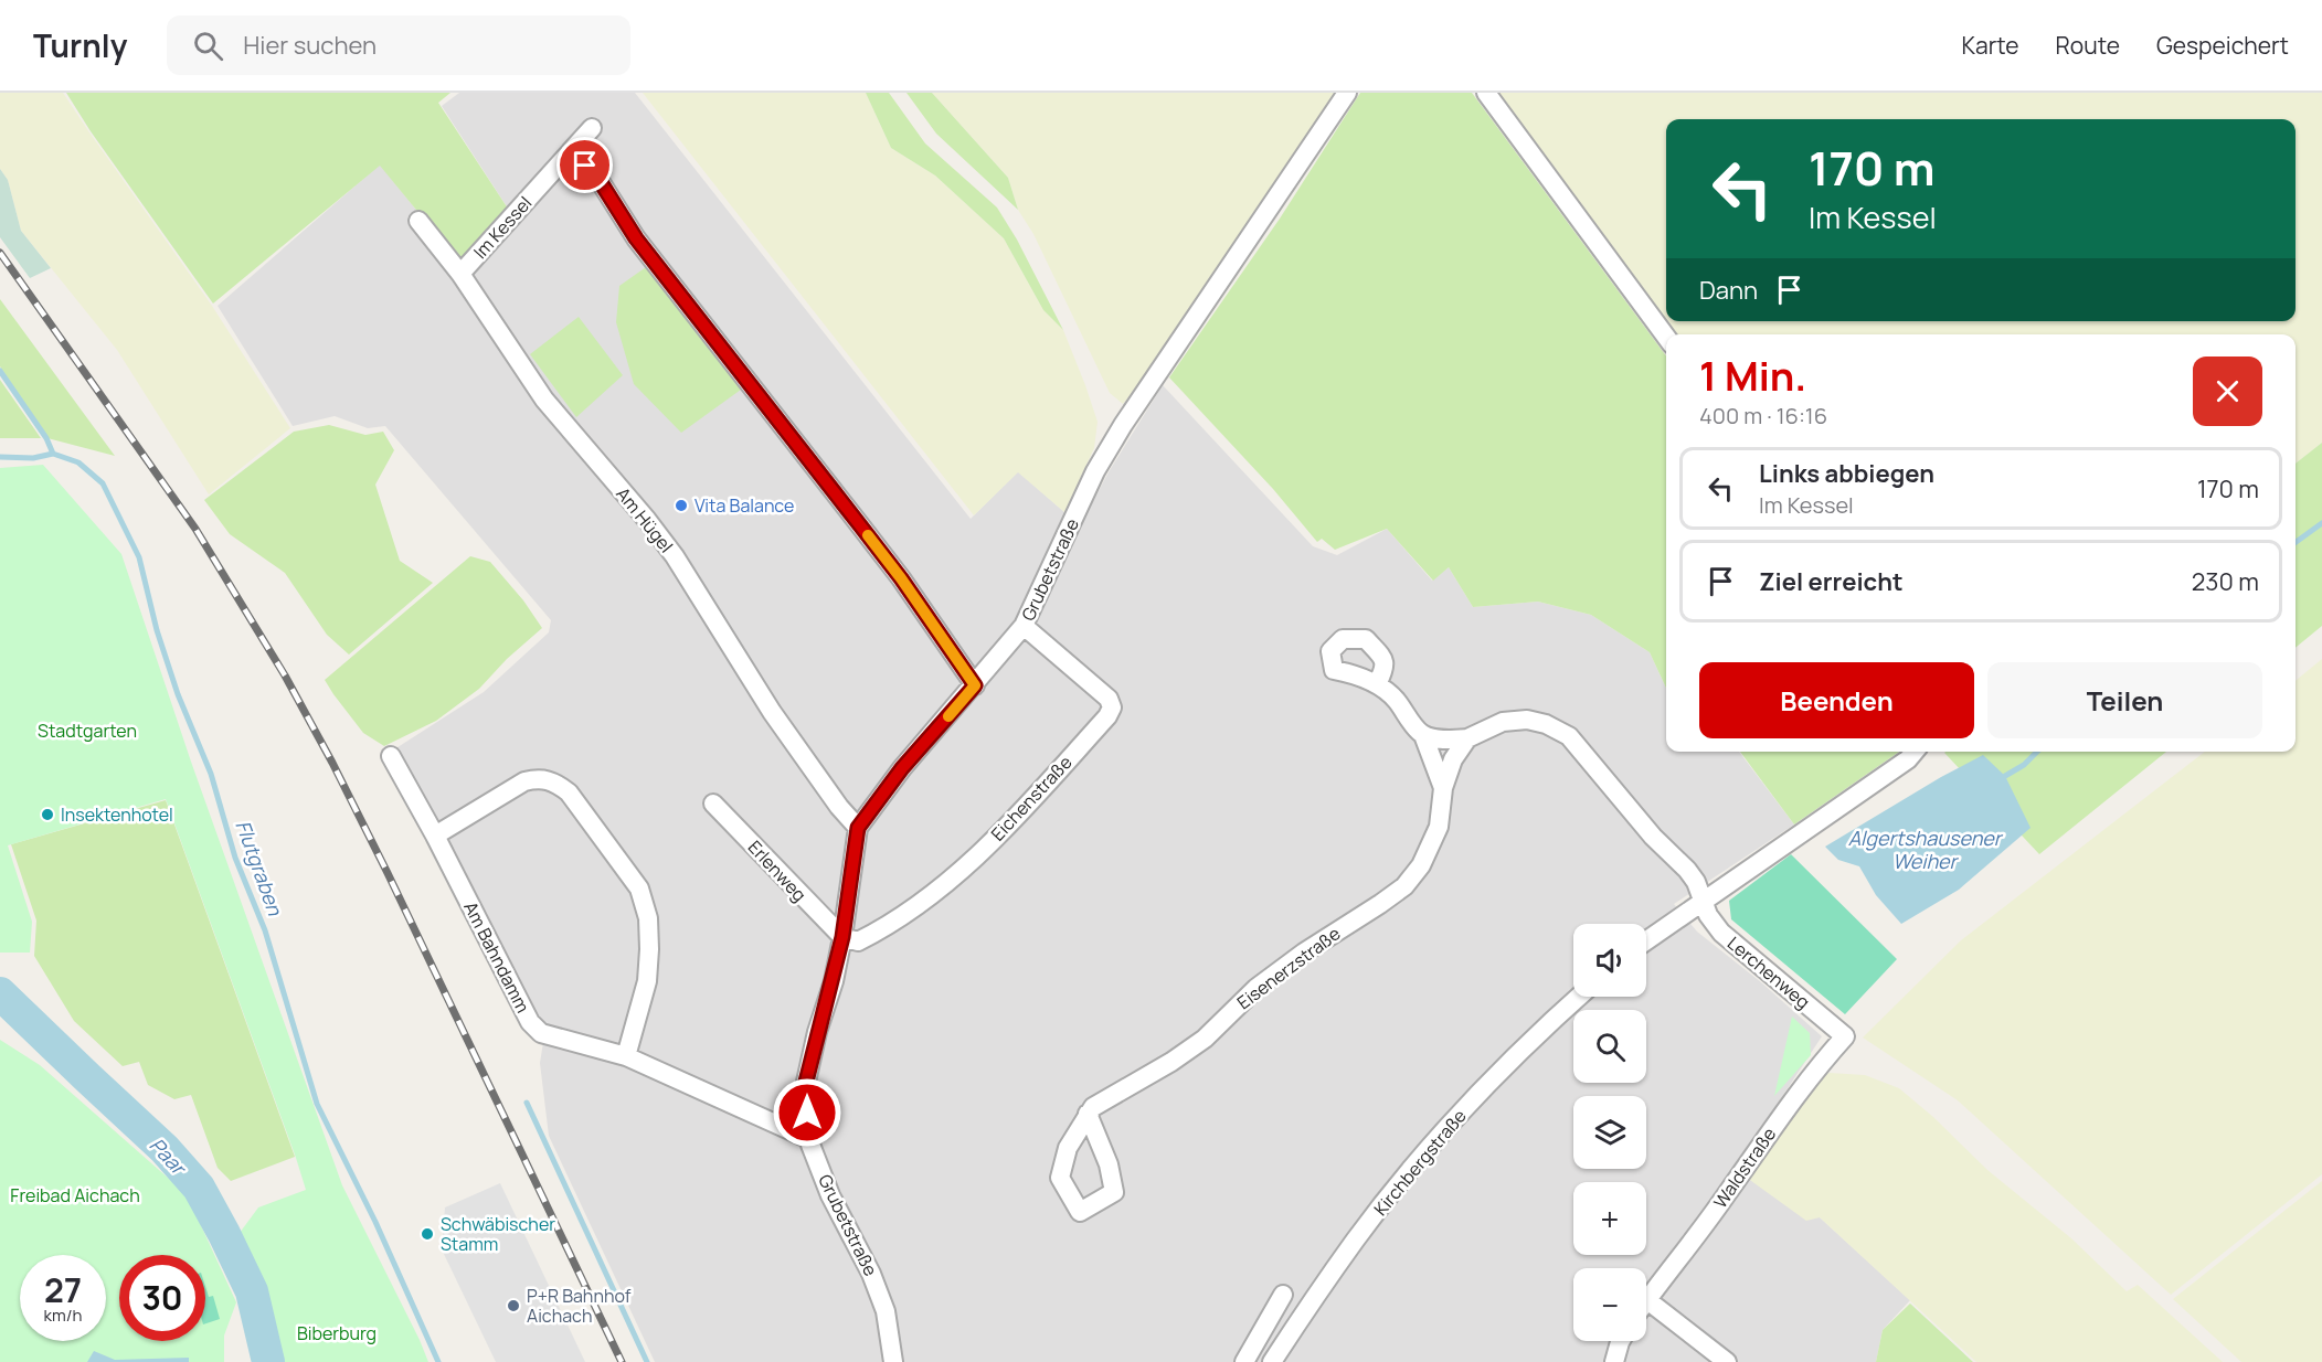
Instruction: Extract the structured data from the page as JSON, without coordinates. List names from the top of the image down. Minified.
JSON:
{"streets":{"street":["Im Kessel","Am Hügel","Grubetstraße","Eichenstraße","Erlenweg","Am Bahndamm","Eisenerzstraße","Lerchenweg","Kirchbergstraße","Waldstraße"]},"crossings":[["Im Kessel","Am Hügel"],["Am Hügel","Grubetstraße"],["Grubetstraße","Eichenstraße"],["Grubetstraße","Erlenweg"],["Grubetstraße","Am Bahndamm"],["Eichenstraße","Erlenweg"],["Lerchenweg","Waldstraße"]],"water":["Algertshausener Weiher","Flutgraben","Paar"],"parks":["Stadtgarten","Freibad Aichach","Biberburg"],"places":["Vita Balance","Insektenhotel","Schwäbischer Stamm","P+R Bahnhof Aichach"],"page":{"header":"Turnly","search":"Hier suchen","nav":["Karte","Route","Gespeichert"],"turn":["170 m","Im Kessel"],"then":"Dann","heading":["1 Min.","400 m · 16:16"],"list":[{"name":"Links abbiegen","note":"Im Kessel","value":"170 m"},{"name":"Ziel erreicht","value":"230 m"}],"buttons":["Beenden","Teilen"],"map_buttons":["+","−"],"speed":"27 km/h","limit":"30"}}
